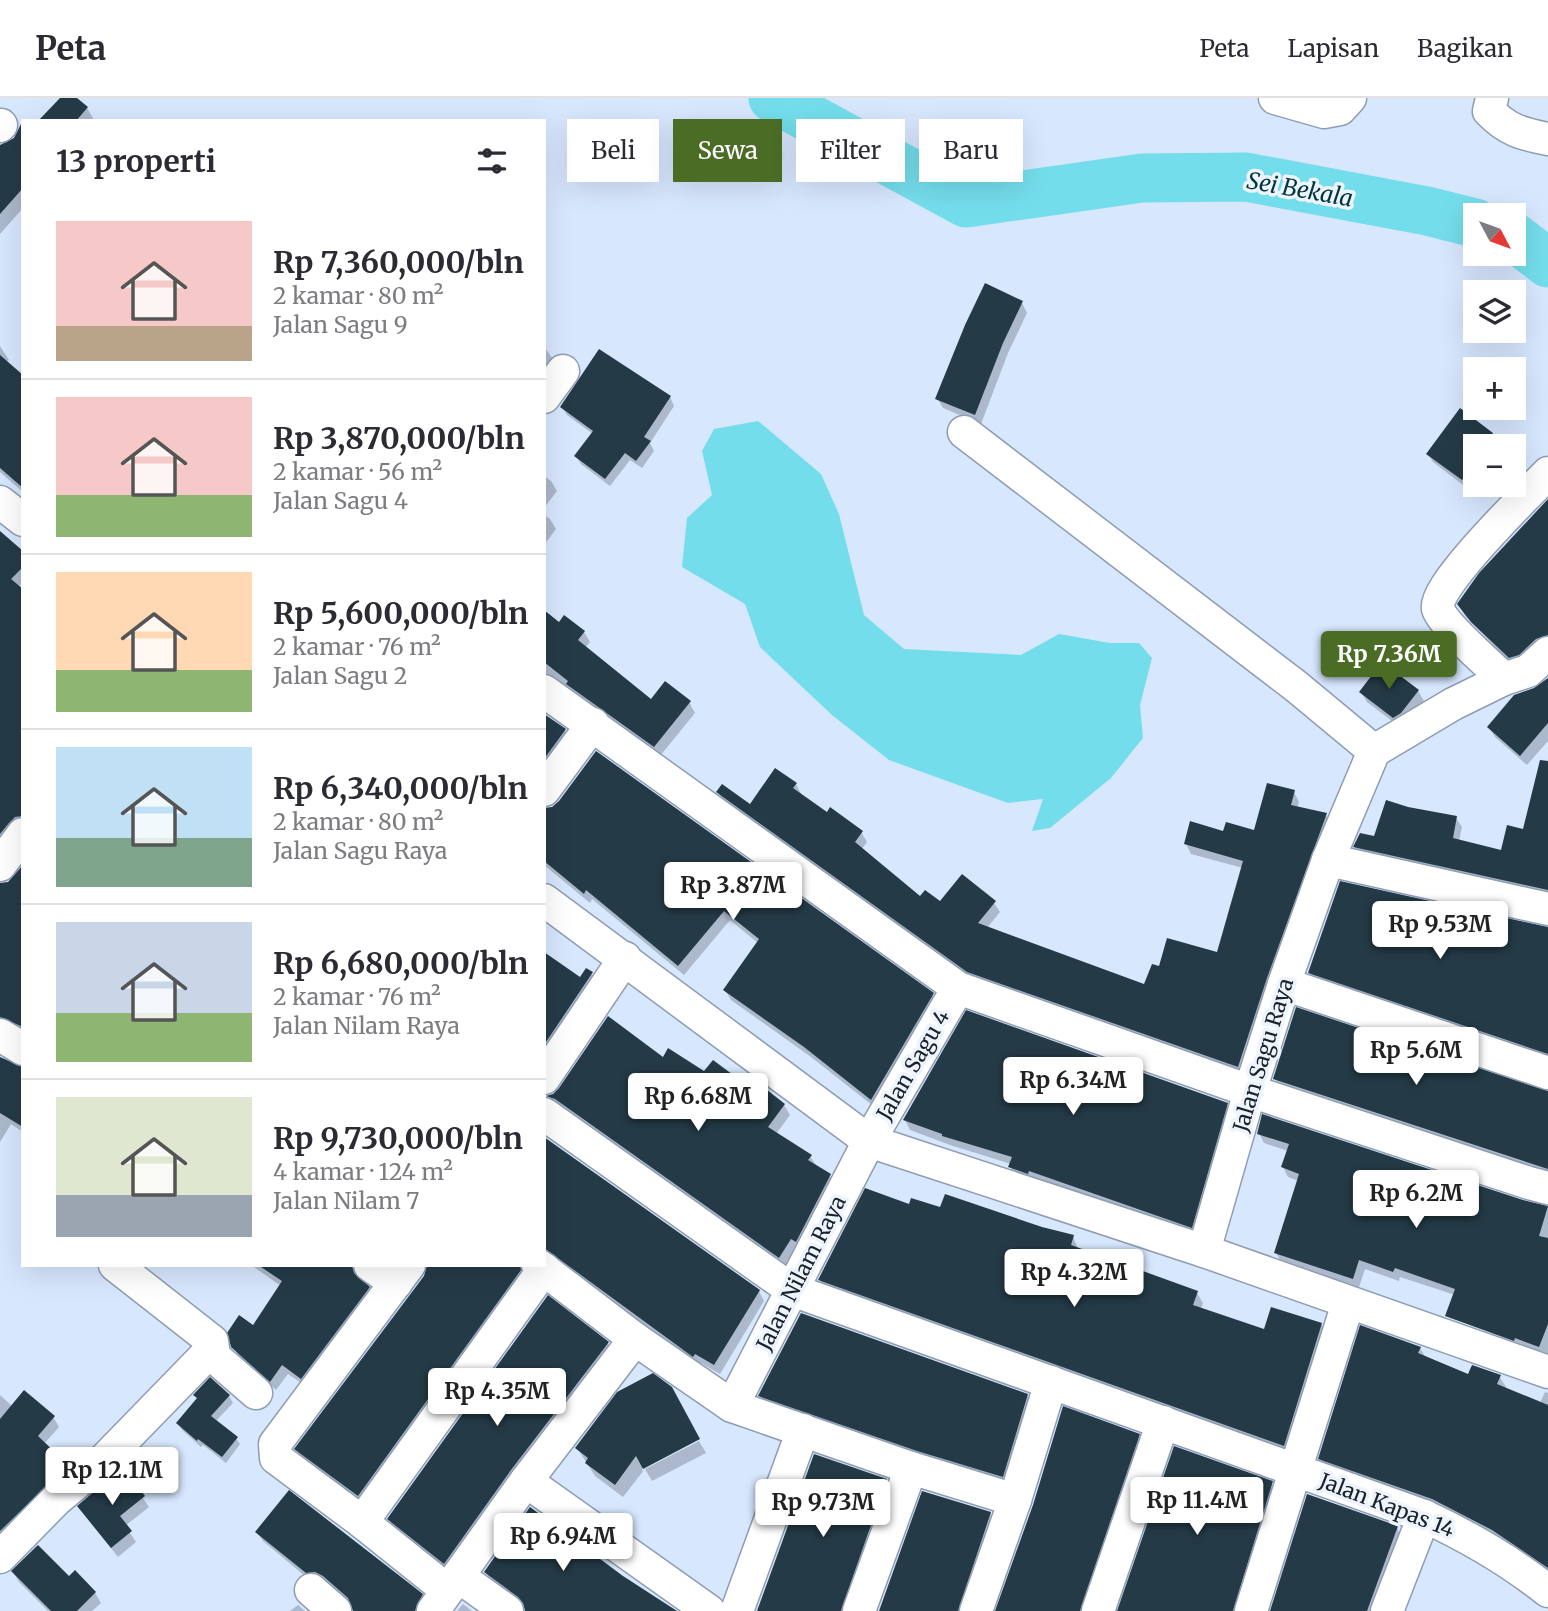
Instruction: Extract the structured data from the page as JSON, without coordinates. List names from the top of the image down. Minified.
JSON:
{"streets":{"street":["Jalan Sagu Raya","Jalan Sagu 4","Jalan Nilam Raya","Jalan Kapas 14"]},"crossings":[["Jalan Sagu 4","Jalan Nilam Raya"],["Jalan Nilam Raya","Jalan Kapas 14"]],"water":["Sei Bekala"],"north":"bottom right","page":{"header":"Peta","nav":["Peta","Lapisan","Bagikan"],"chip":["Beli","Sewa","Filter","Baru"],"heading":"13 properti","map_buttons":["+","−"],"list":[{"name":"Rp 7,360,000/bln","note":"2 kamar · 80 m² · Jalan Sagu 9"},{"name":"Rp 3,870,000/bln","note":"2 kamar · 56 m² · Jalan Sagu 4"},{"name":"Rp 5,600,000/bln","note":"2 kamar · 76 m² · Jalan Sagu 2"},{"name":"Rp 6,340,000/bln","note":"2 kamar · 80 m² · Jalan Sagu Raya"},{"name":"Rp 6,680,000/bln","note":"2 kamar · 76 m² · Jalan Nilam Raya"},{"name":"Rp 9,730,000/bln","note":"4 kamar · 124 m² · Jalan Nilam 7"}],"price":["Rp 7.36M","Rp 3.87M","Rp 9.53M","Rp 5.6M","Rp 6.34M","Rp 6.68M","Rp 6.2M","Rp 4.32M","Rp 4.35M","Rp 12.1M","Rp 11.4M","Rp 9.73M","Rp 6.94M"]}}
